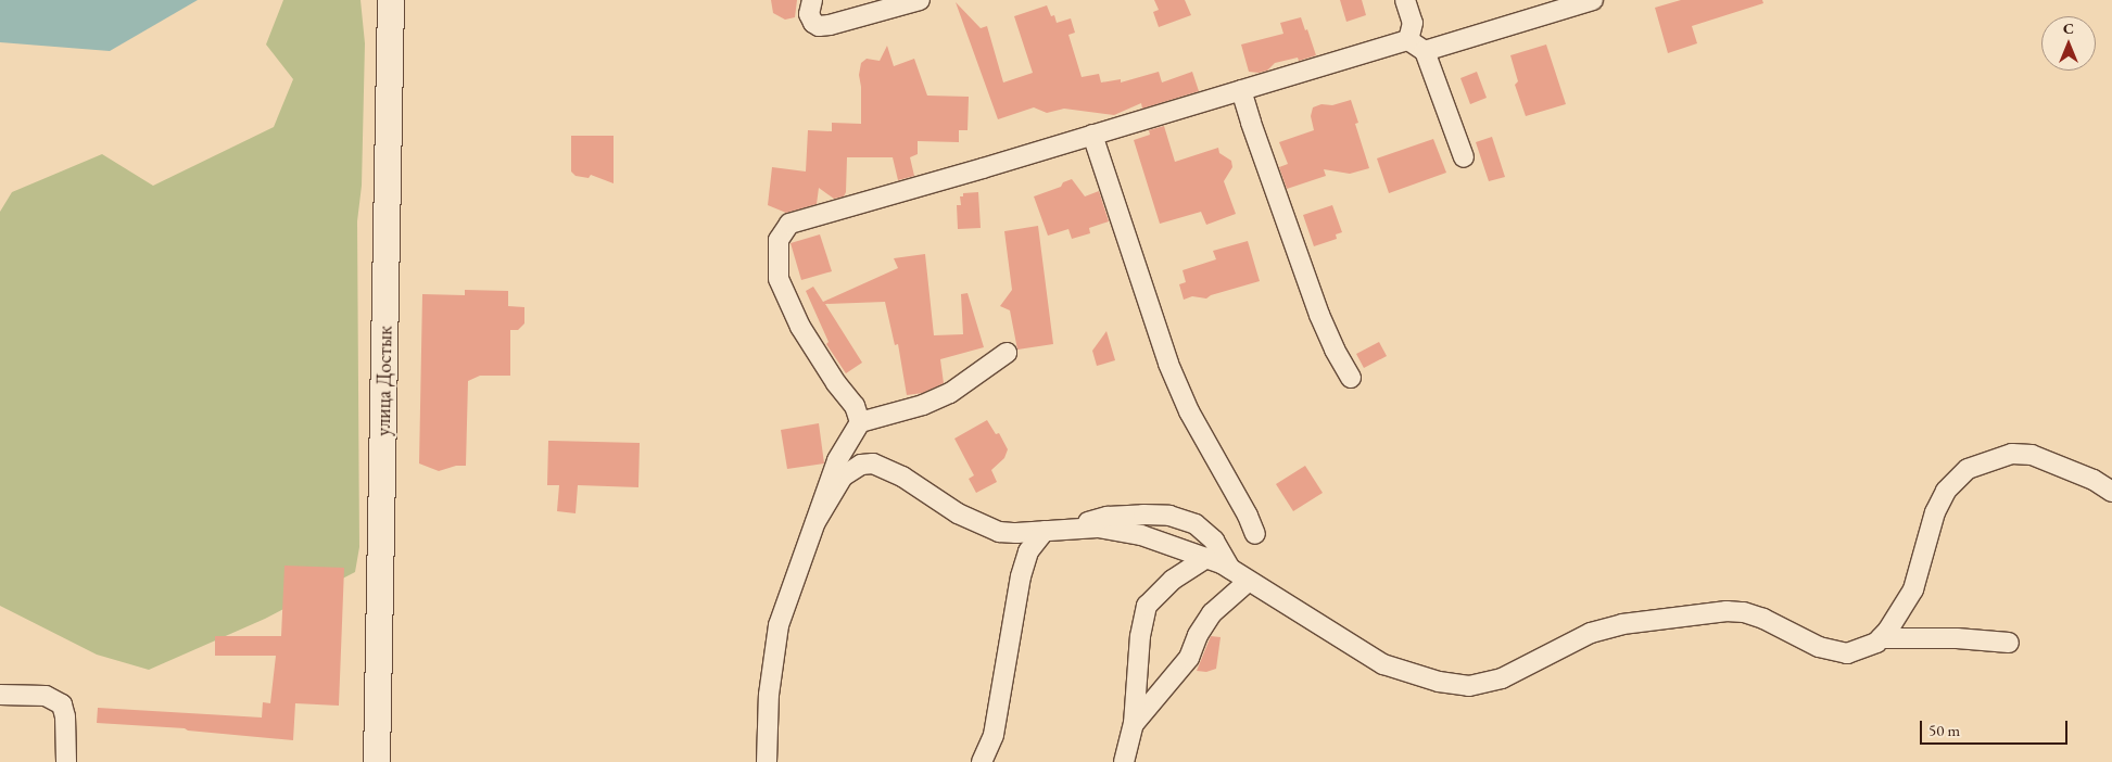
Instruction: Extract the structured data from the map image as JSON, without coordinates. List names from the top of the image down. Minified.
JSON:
{"streets":{"main road":["улица Достык"]},"scale_bar":"50 m","north":"top"}
